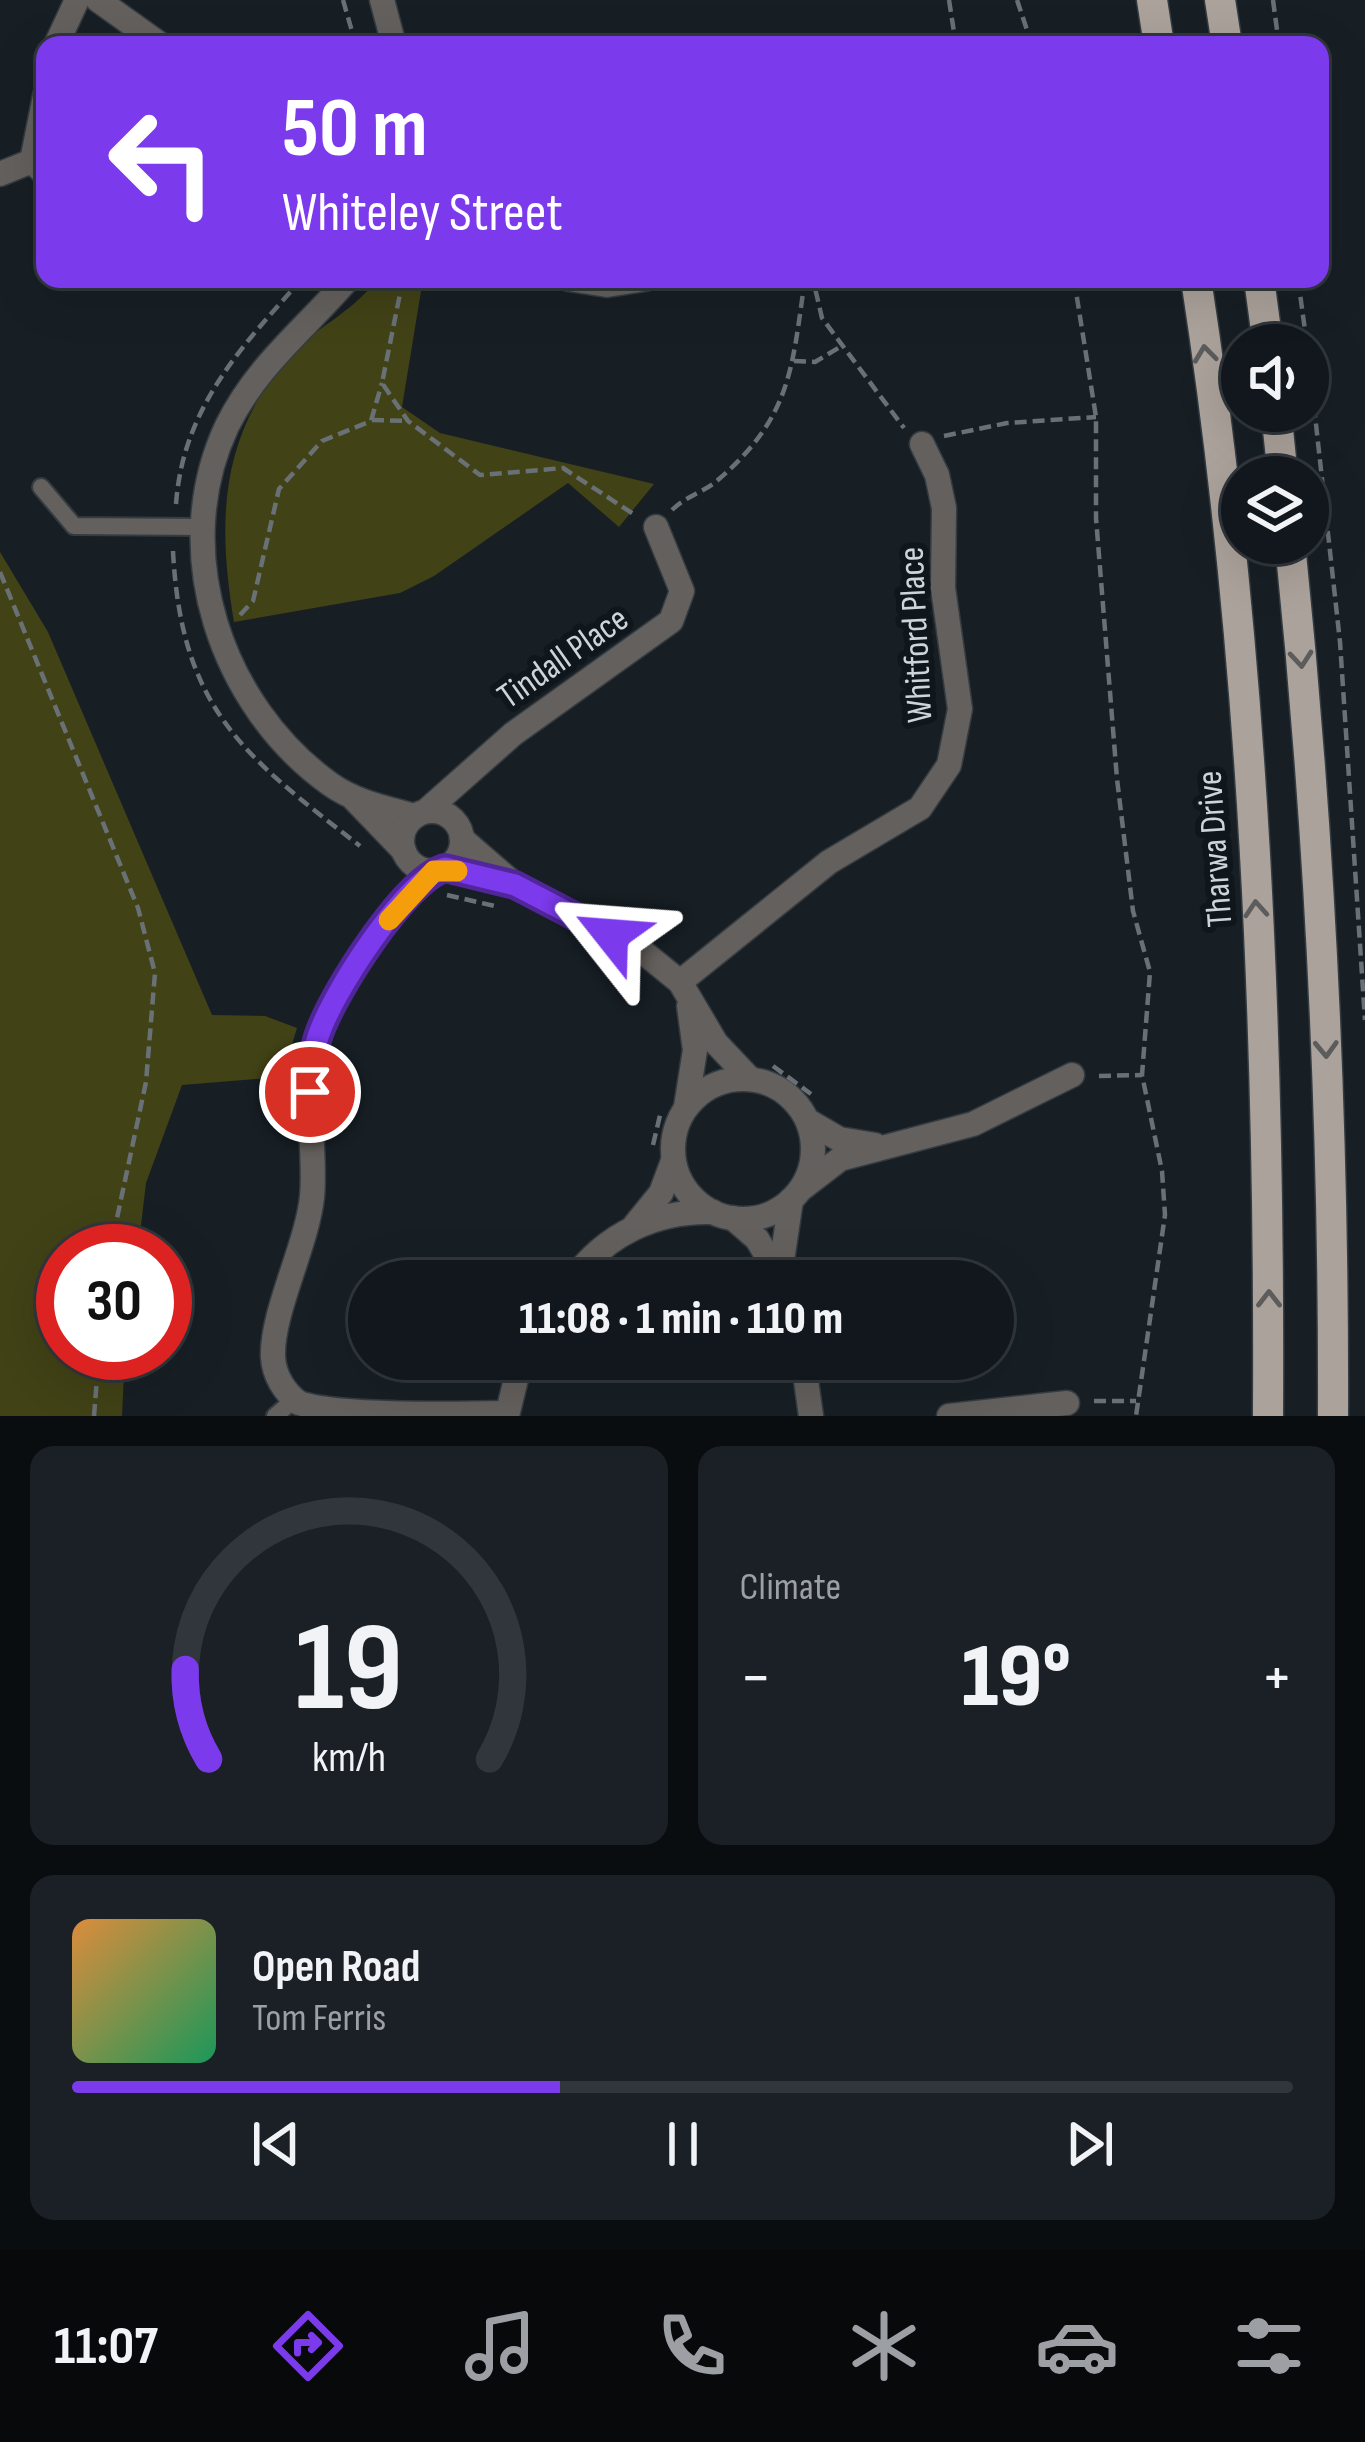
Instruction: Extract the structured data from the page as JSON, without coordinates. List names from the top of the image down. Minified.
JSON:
{"streets":{"main road":["Tharwa Drive"],"street":["Whitford Place","Tindall Place"]},"page":{"turn":["50 m","Whiteley Street"],"limit":"30","trip":"11:08 · 1 min · 110 m","tile":"Climate","heat":["−","19°","+"],"song":["Open Road","Tom Ferris"],"tabs":"11:07","gauge":["19","km/h"]}}
